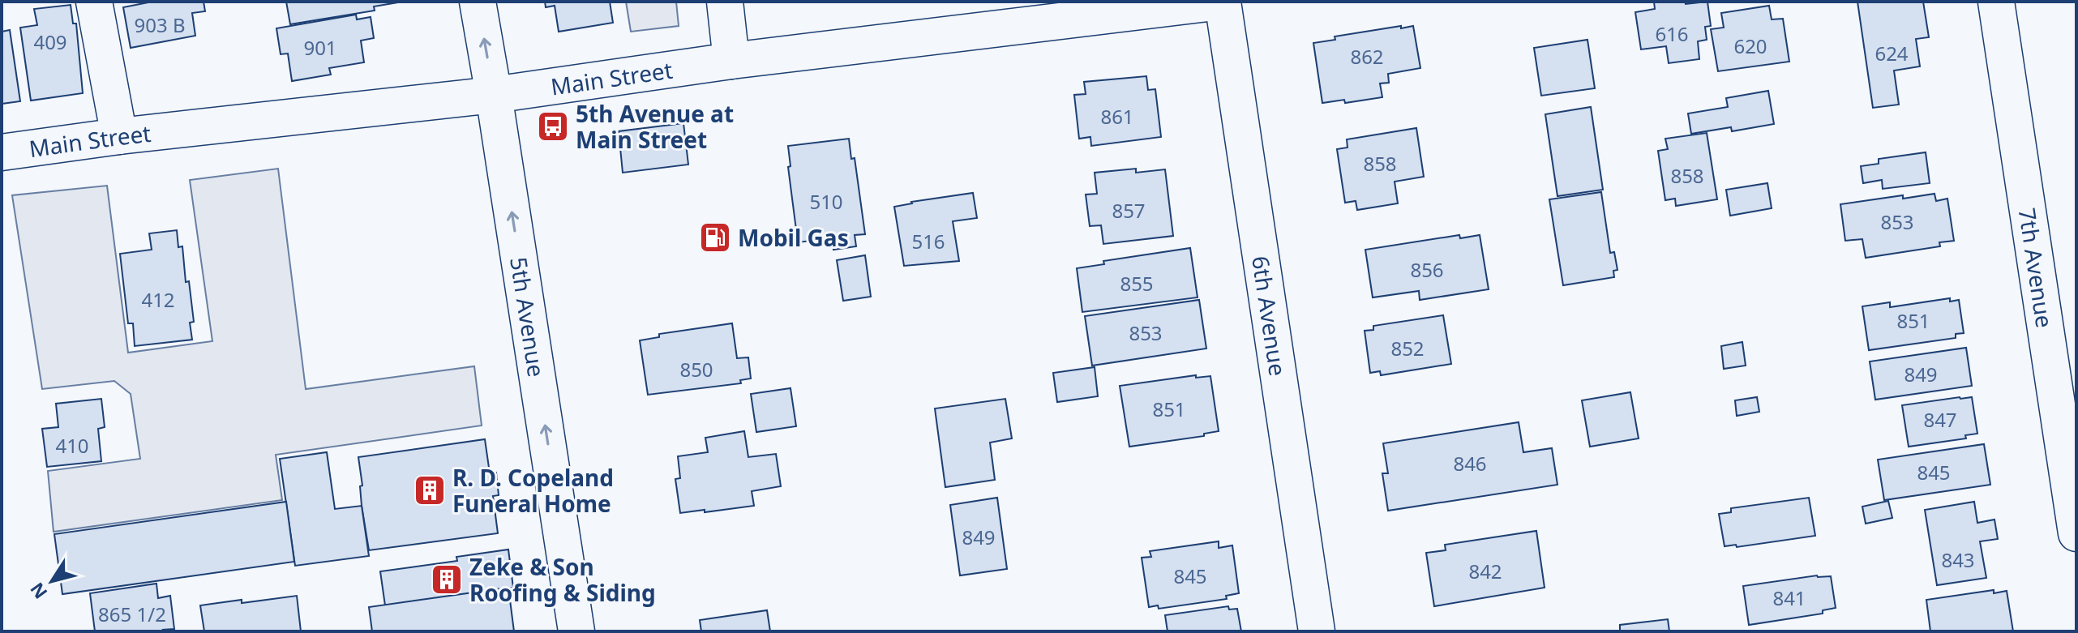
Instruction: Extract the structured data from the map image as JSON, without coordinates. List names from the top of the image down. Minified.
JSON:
{"streets":{"street":["Main Street","7th Avenue","5th Avenue","6th Avenue"]},"crossings":[["Main Street","5th Avenue"],["Main Street","6th Avenue"]],"one_way":["5th Avenue"],"places":{"bus stop":["5th Avenue at Main Street"],"fuel station":["Mobil Gas"],"building":["R. D. Copeland Funeral Home","Zeke & Son Roofing & Siding"]},"house_numbers":["903 B","616","409","620","901","624","862","861","858","858","510","857","853","516","856","855","412","851","853","852","850","849","851","847","410","846","845","849","843","842","845","841","865 1/2"],"north":"bottom left"}
